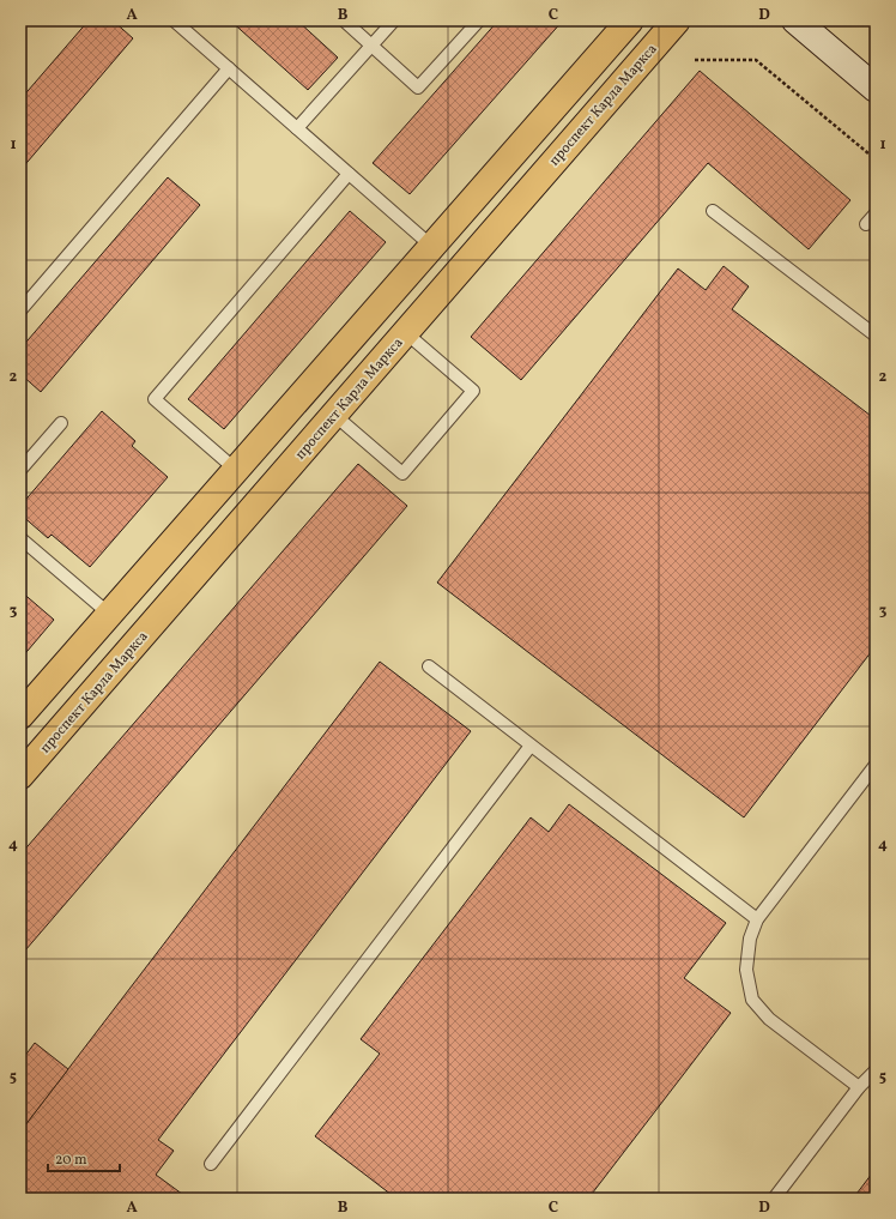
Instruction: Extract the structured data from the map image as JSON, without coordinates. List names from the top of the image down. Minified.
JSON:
{"streets":{"main road":["проспект Карла Маркса"]},"scale_bar":"20 m","grid":{"columns":["A","B","C","D"],"rows":["1","2","3","4","5"]}}
